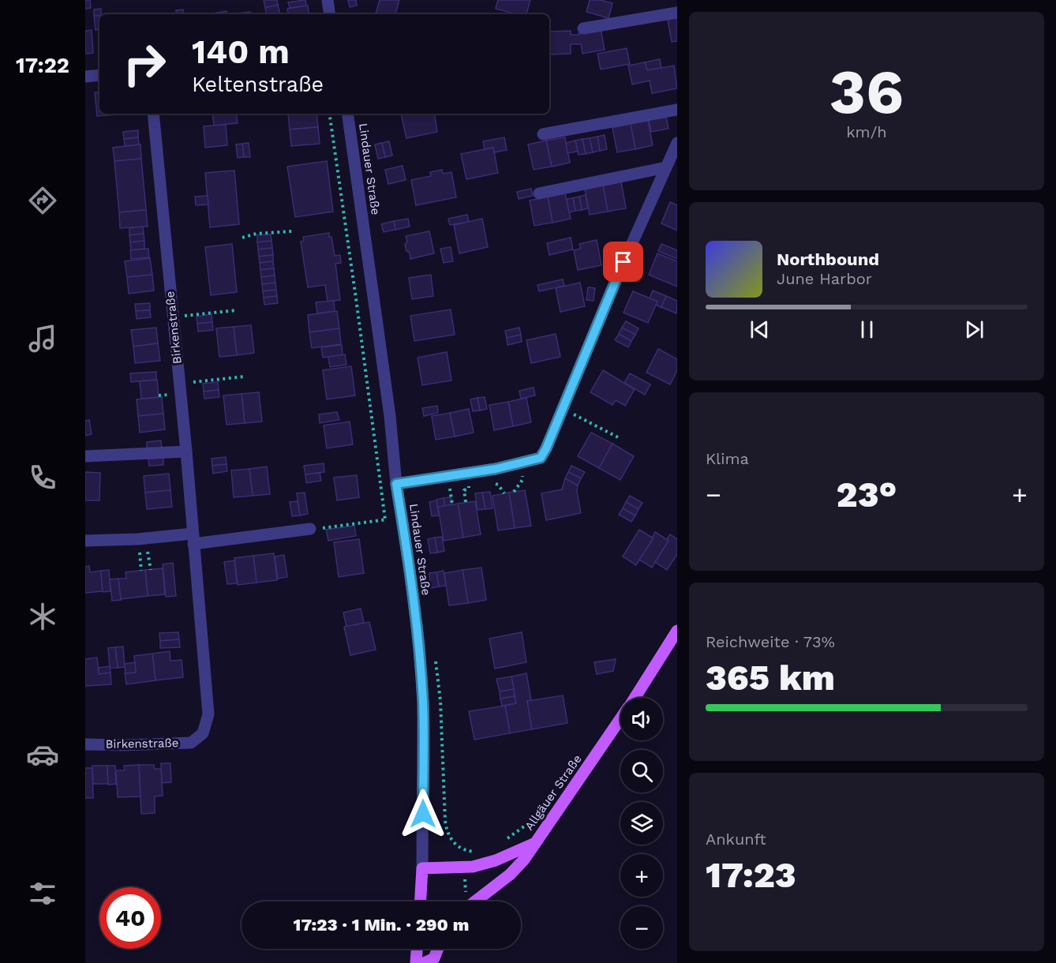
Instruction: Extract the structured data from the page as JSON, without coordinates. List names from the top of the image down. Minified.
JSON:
{"streets":{"main road":["Lindauer Straße","Allgäuer Straße"],"street":["Birkenstraße"]},"crossings":[["Lindauer Straße","Allgäuer Straße"]],"page":{"tabs":"17:22","tile":[["36","km/h"],"Klima",["Reichweite · 73%","365 km"],["Ankunft","17:23"]],"turn":["140 m","Keltenstraße"],"song":["Northbound","June Harbor"],"heat":["−","23°","+"],"map_buttons":["+","−"],"limit":"40","trip":"17:23 · 1 Min. · 290 m"}}
